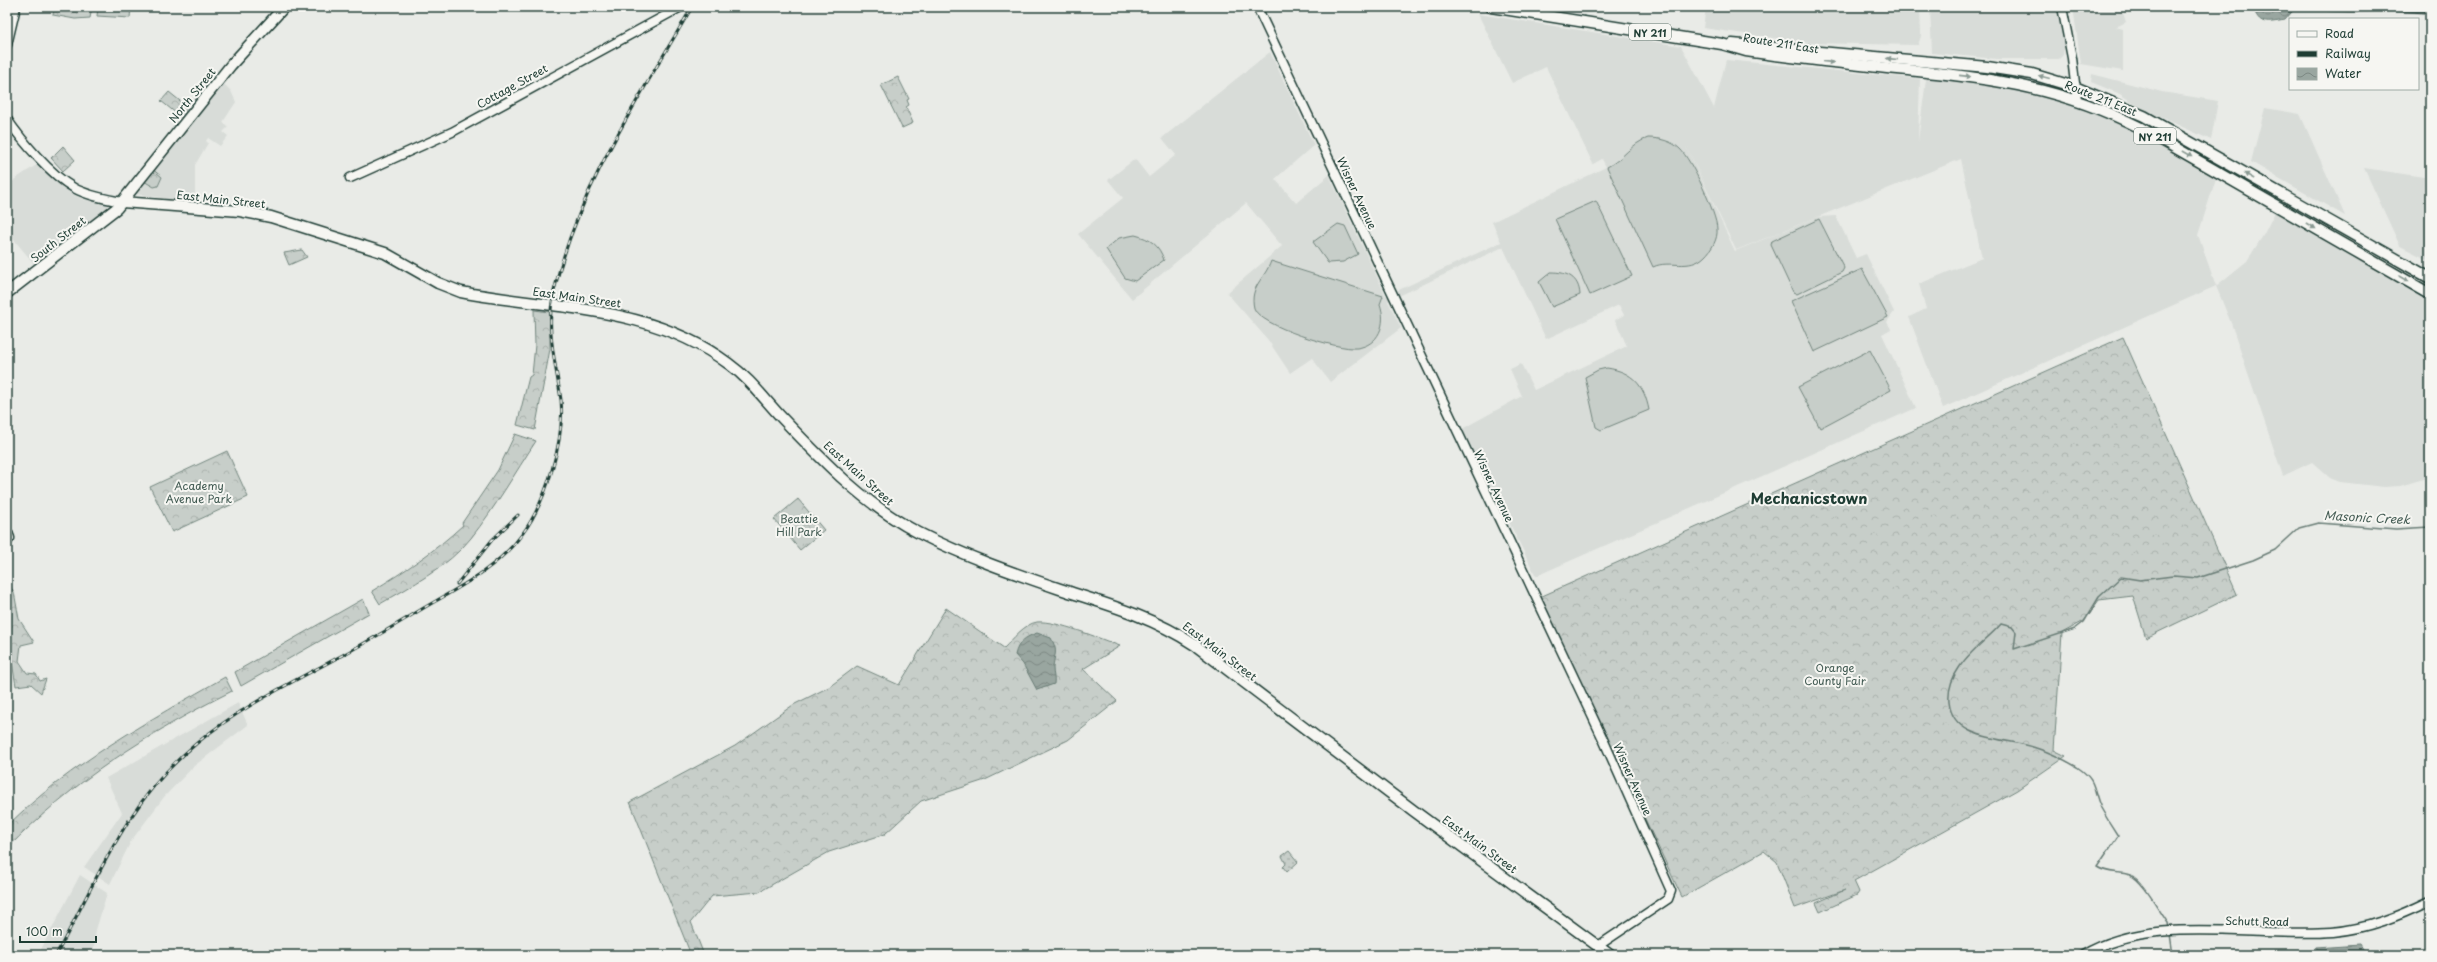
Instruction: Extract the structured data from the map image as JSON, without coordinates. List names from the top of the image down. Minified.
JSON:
{"streets":{"main road":["NY 211","Route 211 East","North Street","East Main Street","South Street"],"street":["Cottage Street","Wisner Avenue","Schutt Road"]},"crossings":[["North Street","East Main Street"],["North Street","South Street"],["Wisner Avenue","East Main Street"],["East Main Street","South Street"]],"districts":["Mechanicstown"],"water":["Masonic Creek"],"parks":["Academy Avenue Park","Beattie Hill Park","Orange County Fair"],"legend":["Road","Railway","Water"],"scale_bar":"100 m"}
